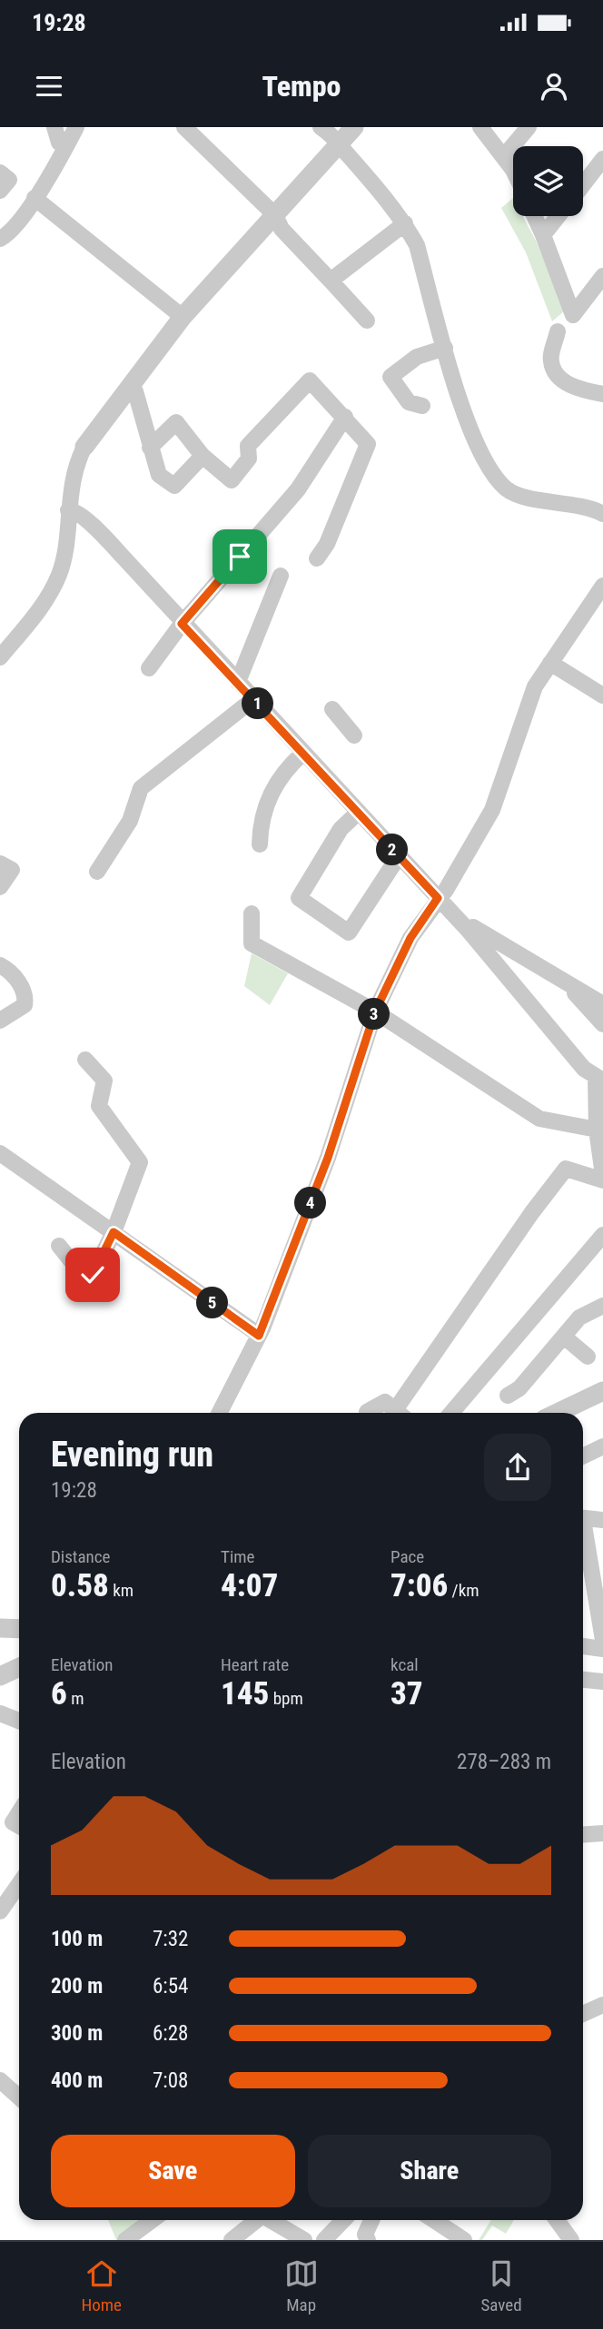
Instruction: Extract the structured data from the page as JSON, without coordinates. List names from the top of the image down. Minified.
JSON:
{"page":{"status":"19:28","header":"Tempo","pins":["1","2","3","4","5"],"heading":["Evening run","19:28"],"stats":[["Distance","0.58 km"],["Time","4:07"],["Pace","7:06 /km"],["Elevation","6 m"],["Heart rate","145 bpm"],["kcal","37"]],"chart":["Elevation","278–283 m"],"list":[{"name":"100 m","note":"7:32"},{"name":"200 m","note":"6:54"},{"name":"300 m","note":"6:28"},{"name":"400 m","note":"7:08"}],"buttons":["Save","Share"],"tabs":["Home","Map","Saved"]}}
